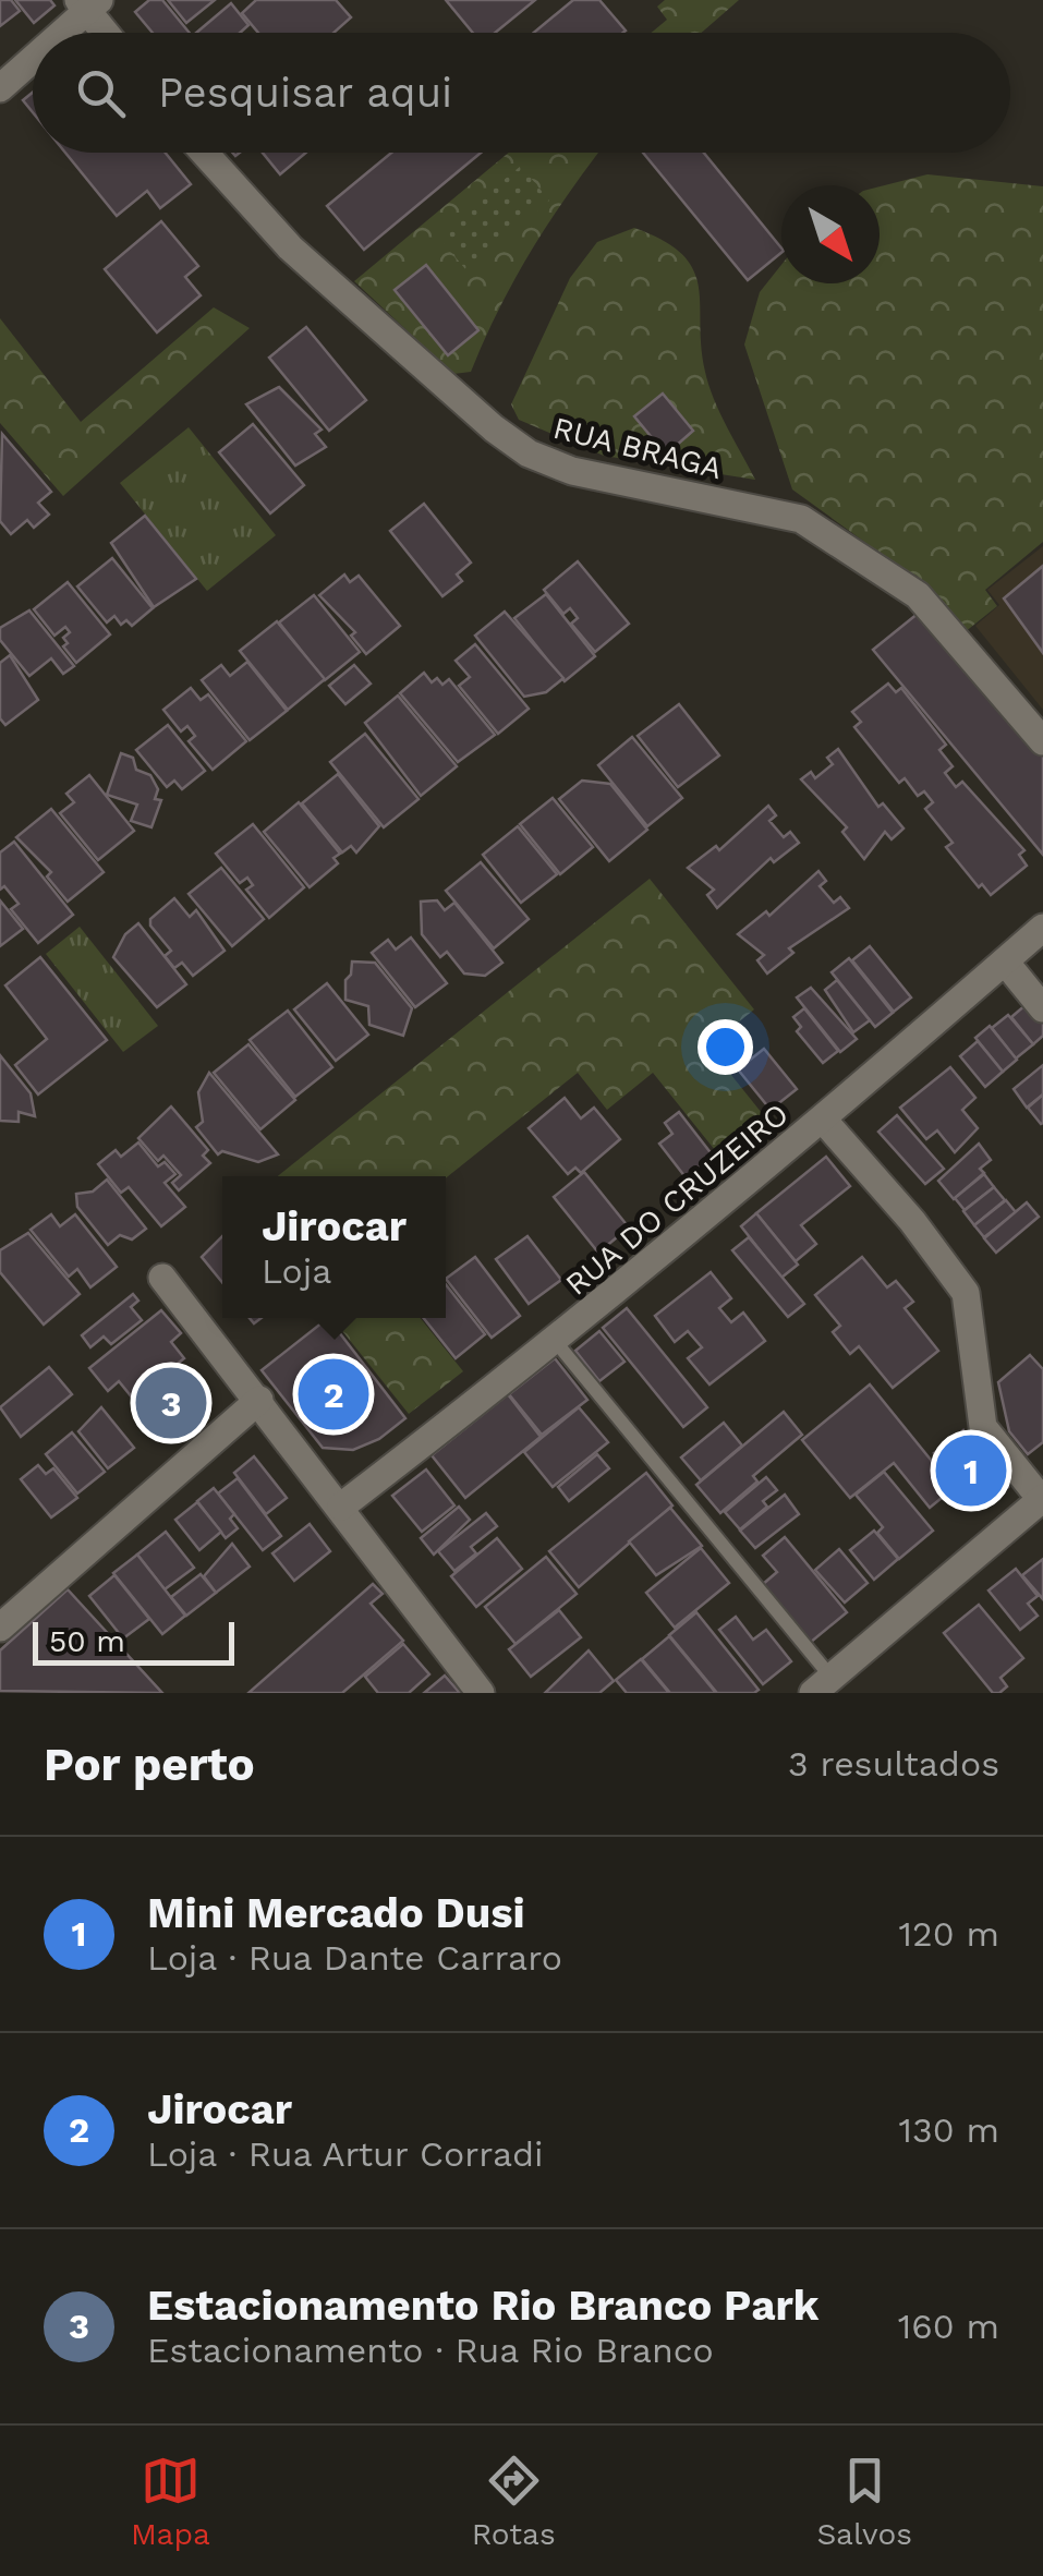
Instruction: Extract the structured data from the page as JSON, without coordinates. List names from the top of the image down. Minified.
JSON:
{"streets":{"street":["RUA BRAGA","RUA DO CRUZEIRO"]},"scale_bar":"50 m","north":"bottom right","page":{"search":"Pesquisar aqui","popup":["Jirocar","Loja"],"pins":["2","3","1"],"scale":"50 m","heading":["Por perto","3 resultados"],"list":[{"mark":"1","name":"Mini Mercado Dusi","note":"Loja · Rua Dante Carraro","value":"120 m"},{"mark":"2","name":"Jirocar","note":"Loja · Rua Artur Corradi","value":"130 m"},{"mark":"3","name":"Estacionamento Rio Branco Park","note":"Estacionamento · Rua Rio Branco","value":"160 m"}],"nav":["Mapa","Rotas","Salvos"]}}
